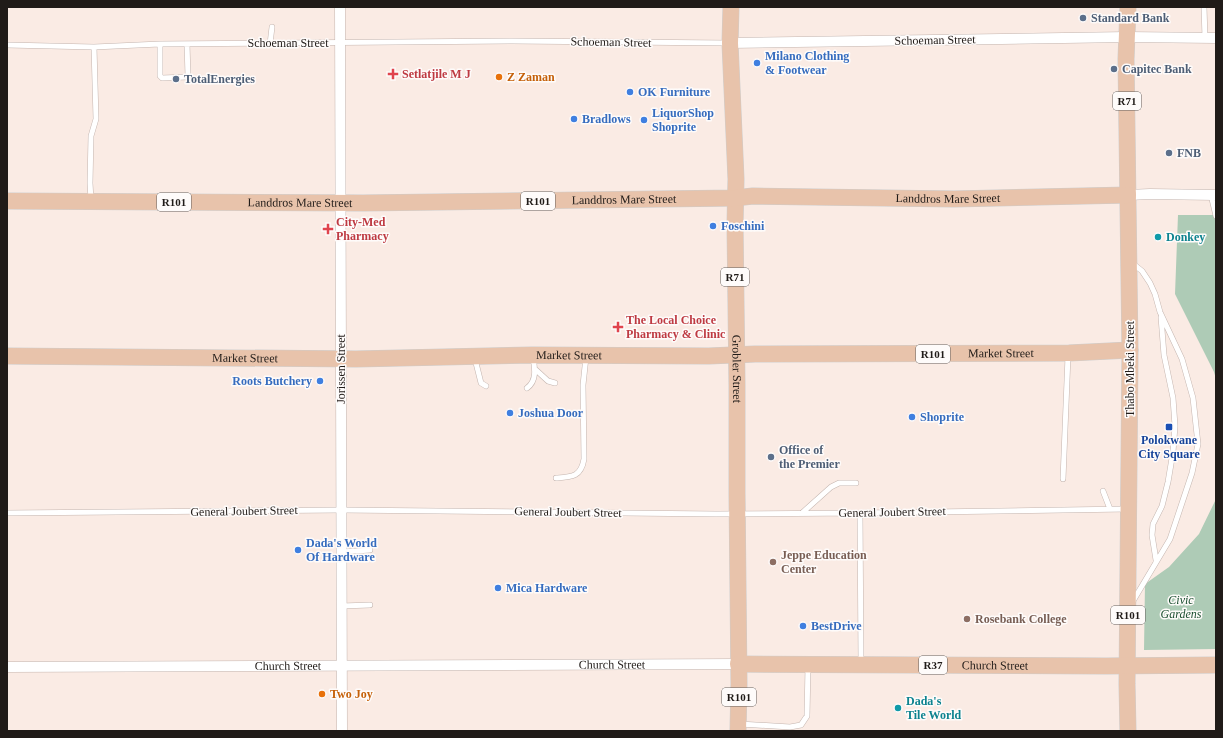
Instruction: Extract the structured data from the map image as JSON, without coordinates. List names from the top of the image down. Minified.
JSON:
{"streets":{"main road":["R71","Landdros Mare Street","R101","Market Street","Grobler Street","Thabo Mbeki Street","Church Street","R37"],"street":["Schoeman Street","Jorissen Street"],"lane":["General Joubert Street"]},"crossings":[["Schoeman Street","Jorissen Street"],["Schoeman Street","Grobler Street"],["Schoeman Street","Thabo Mbeki Street"],["Landdros Mare Street","Jorissen Street"],["Landdros Mare Street","Grobler Street"],["Landdros Mare Street","Thabo Mbeki Street"],["Market Street","Jorissen Street"],["Market Street","Grobler Street"],["Market Street","Thabo Mbeki Street"],["Jorissen Street","General Joubert Street"],["Jorissen Street","Church Street"],["Grobler Street","General Joubert Street"],["Grobler Street","Church Street"],["Thabo Mbeki Street","General Joubert Street"],["Thabo Mbeki Street","Church Street"]],"parks":["Civic Gardens"],"places":{"other":["Standard Bank","Milano Clothing & Footwear","Capitec Bank","Z Zaman","TotalEnergies","OK Furniture","Bradlows","LiquorShop Shoprite","FNB","Foschini","Donkey","Roots Butchery","Joshua Door","Shoprite","Office of the Premier","Dada's World Of Hardware","Jeppe Education Center","Mica Hardware","Rosebank College","BestDrive","Two Joy","Dada's Tile World"],"health":["Setlatjile M J","City-Med Pharmacy","The Local Choice Pharmacy & Clinic"],"transit":["Polokwane City Square"]}}
